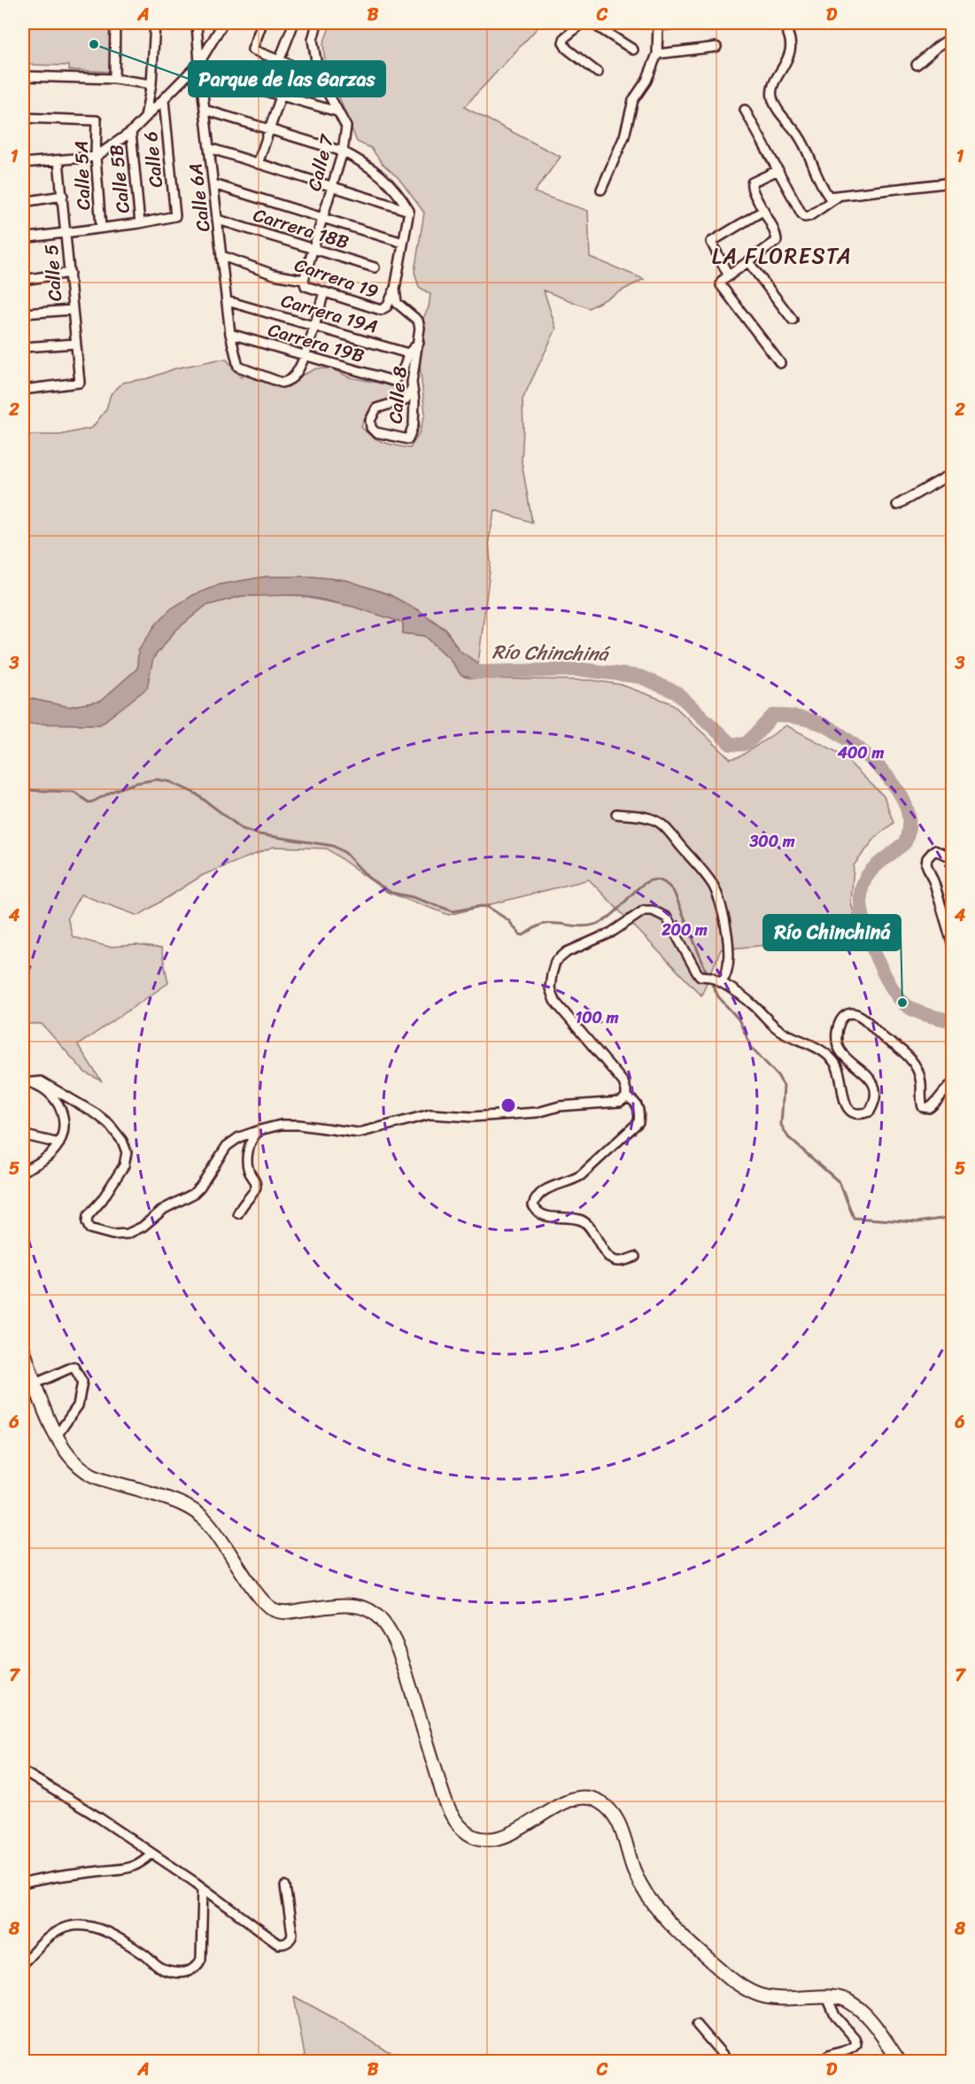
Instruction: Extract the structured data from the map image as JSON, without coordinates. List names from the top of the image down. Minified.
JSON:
{"streets":{"street":["Calle 6","Calle 7","Calle 5A","Calle 5B","Calle 6A","Carrera 18B","Calle 5","Carrera 19","Carrera 19A","Carrera 19B","Calle 8"]},"crossings":[["Calle 6","Calle 5B"],["Calle 7","Carrera 18B"],["Calle 7","Carrera 19"],["Calle 6A","Carrera 18B"],["Calle 6A","Carrera 19"],["Calle 6A","Carrera 19A"],["Calle 6A","Carrera 19B"],["Carrera 19","Calle 8"],["Carrera 19A","Carrera 19B"]],"districts":["LA FLORESTA"],"water":["Río Chinchiná"],"places":["Parque de las Garzas","Río Chinchiná"],"grid":{"columns":["A","B","C","D"],"rows":["1","2","3","4","5","6","7","8"]},"rings":["400 m","300 m","200 m","100 m"]}
